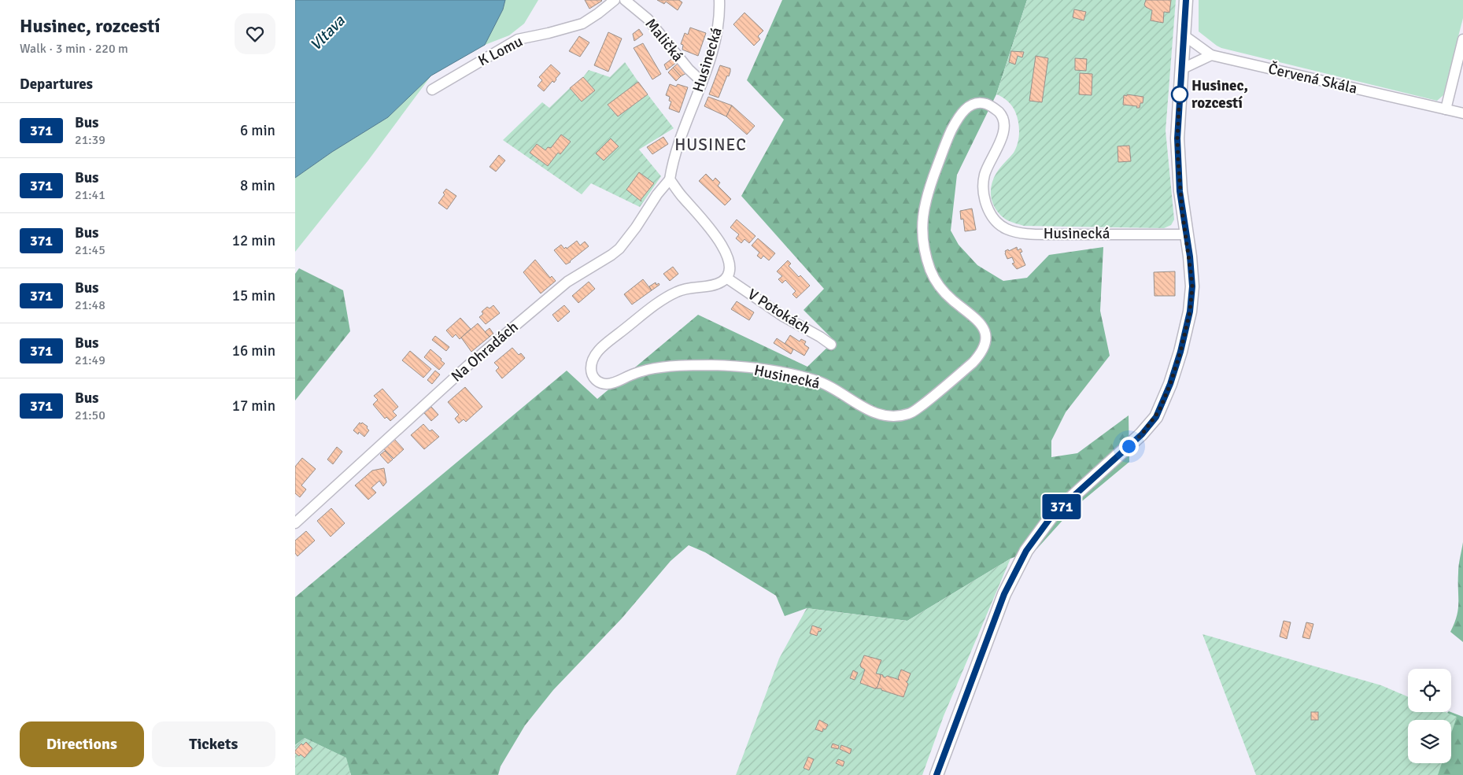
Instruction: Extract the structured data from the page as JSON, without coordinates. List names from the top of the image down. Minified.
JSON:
{"streets":{"street":["Maličká","K Lomu","Husinecká","Červená Skála","V Potokách","Na Ohradách"]},"crossings":[["Maličká","Husinecká"],["Husinecká","V Potokách"],["Husinecká","Na Ohradách"]],"districts":["HUSINEC"],"water":["Vltava"],"places":["Husinec, rozcestí"],"lines":["bus line 371"],"page":{"heading":[["Husinec, rozcestí","Walk · 3 min · 220 m"],"Departures"],"on_map":"371","list":[{"mark":"371","name":"Bus","note":"21:39","value":"6 min"},{"mark":"371","name":"Bus","note":"21:41","value":"8 min"},{"mark":"371","name":"Bus","note":"21:45","value":"12 min"},{"mark":"371","name":"Bus","note":"21:48","value":"15 min"},{"mark":"371","name":"Bus","note":"21:49","value":"16 min"},{"mark":"371","name":"Bus","note":"21:50","value":"17 min"}],"buttons":["Directions","Tickets"]}}
